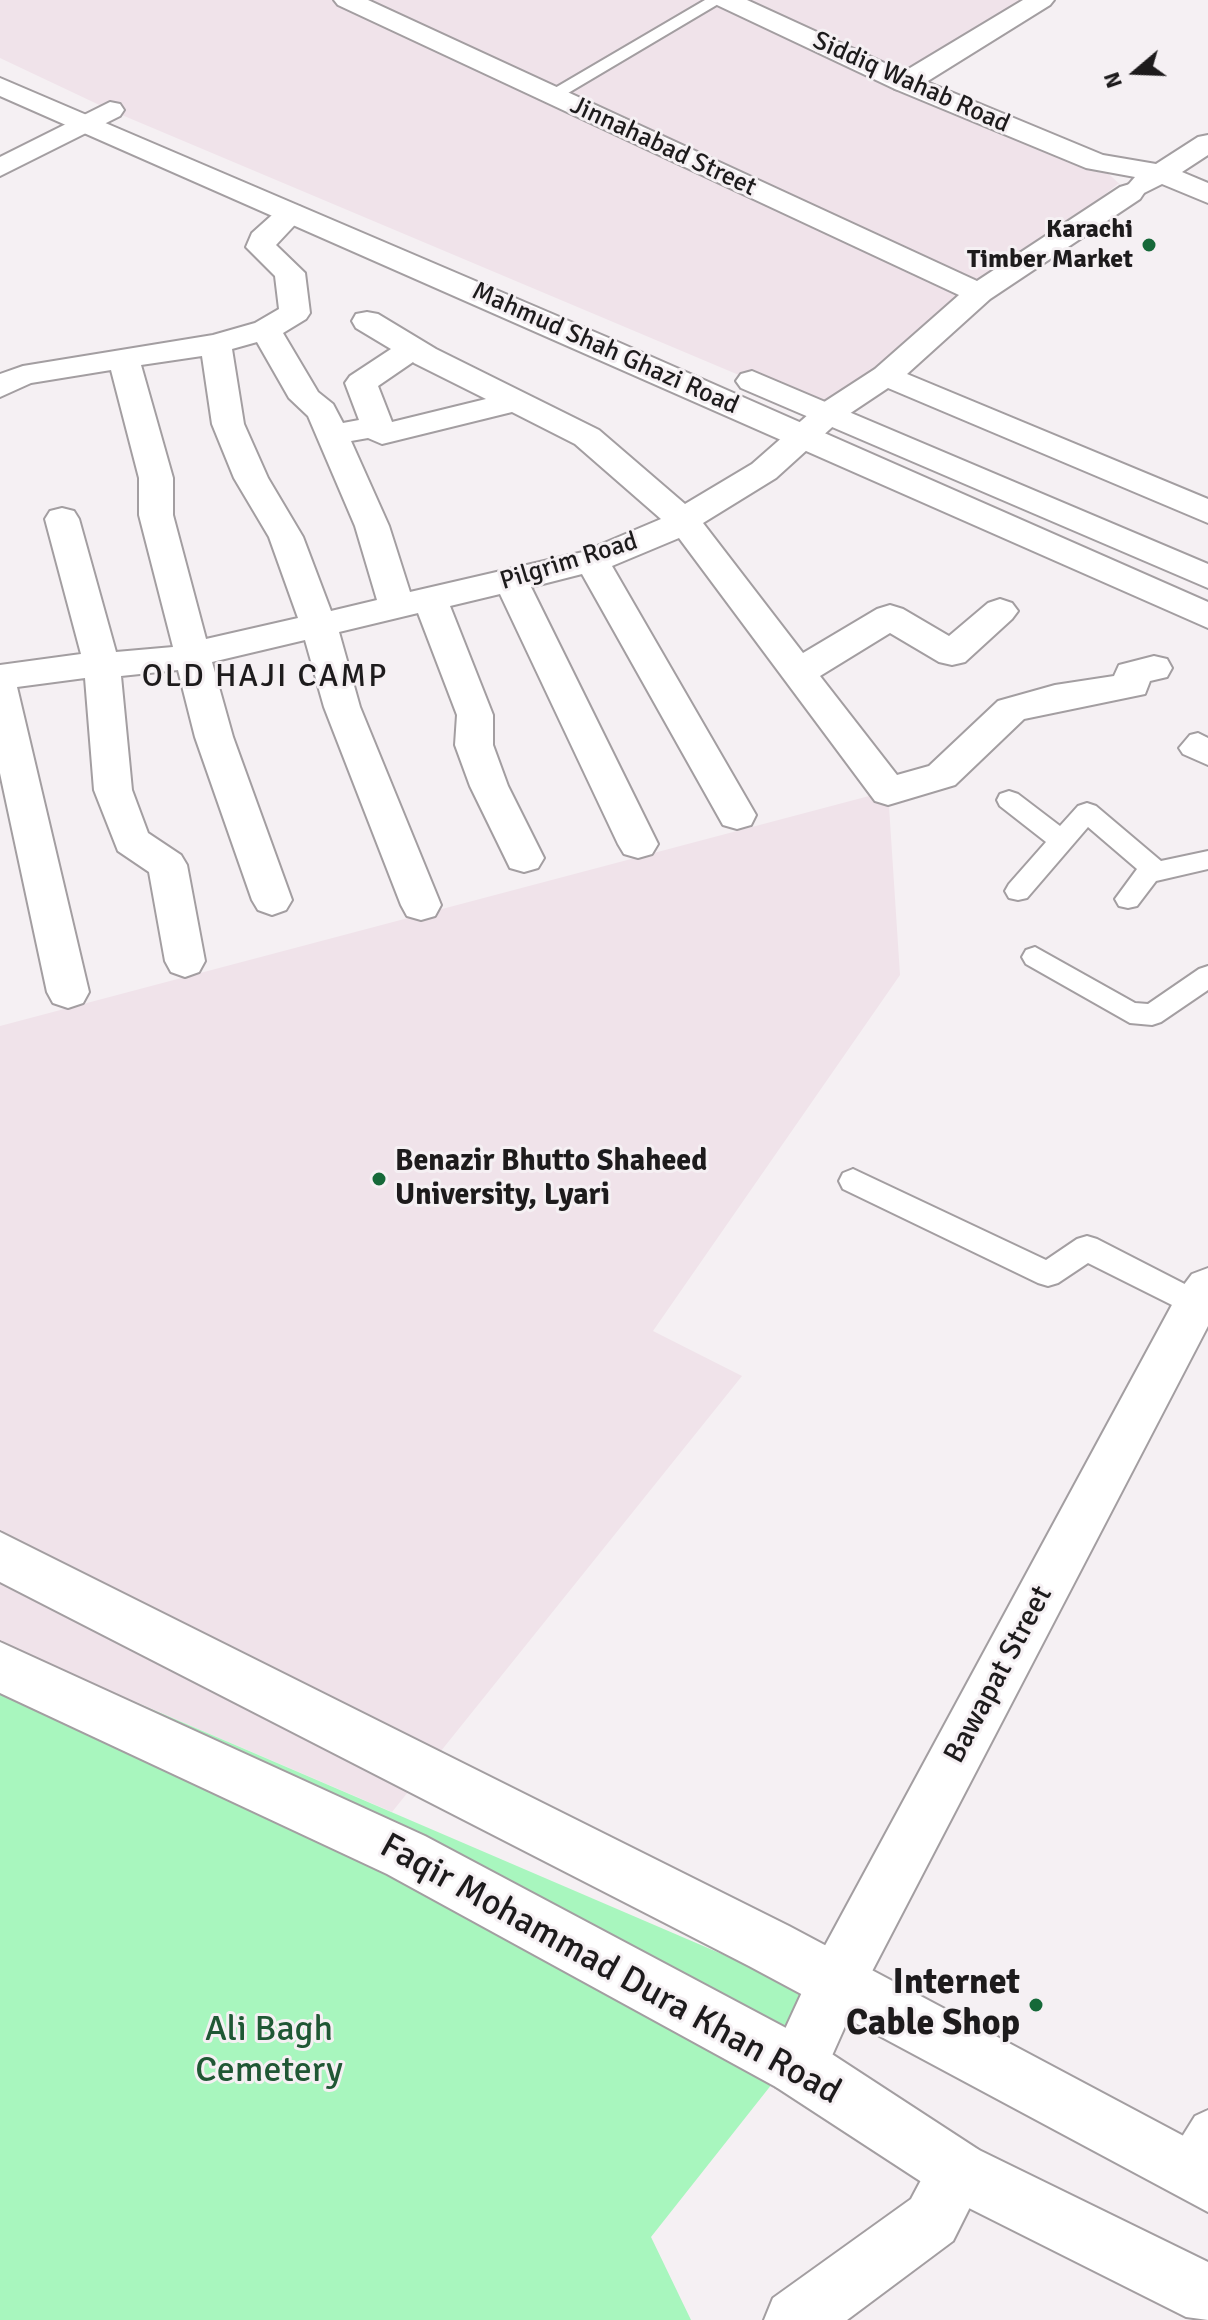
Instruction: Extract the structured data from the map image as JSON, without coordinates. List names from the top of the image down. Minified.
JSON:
{"streets":{"street":["Siddiq Wahab Road","Jinnahabad Street","Mahmud Shah Ghazi Road","Pilgrim Road","Bawapat Street","Faqir Mohammad Dura Khan Road"]},"crossings":[["Siddiq Wahab Road","Pilgrim Road"],["Jinnahabad Street","Pilgrim Road"],["Mahmud Shah Ghazi Road","Pilgrim Road"],["Bawapat Street","Faqir Mohammad Dura Khan Road"]],"districts":["OLD HAJI CAMP"],"parks":["Ali Bagh Cemetery"],"places":["Karachi Timber Market","Benazir Bhutto Shaheed University, Lyari","Internet Cable Shop"],"north":"left"}
